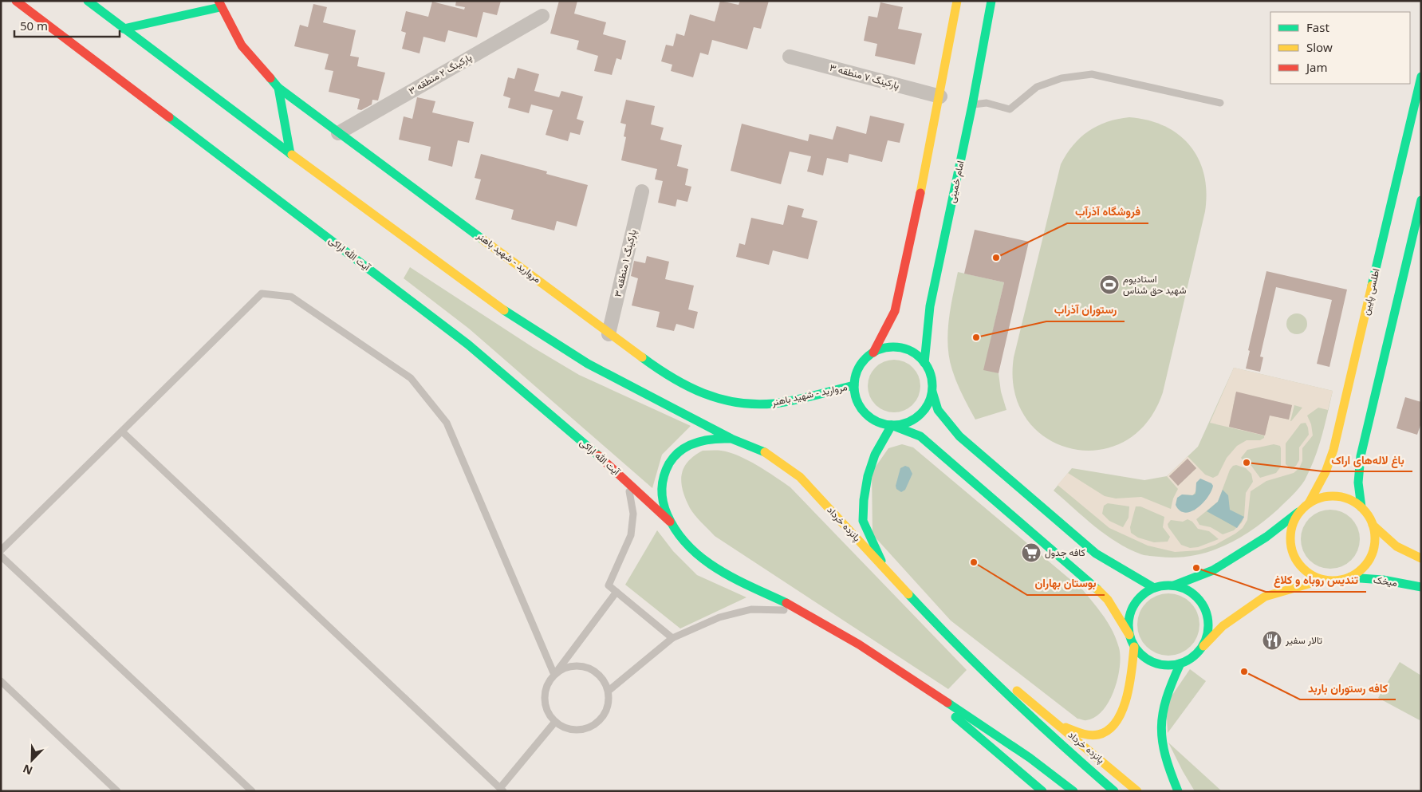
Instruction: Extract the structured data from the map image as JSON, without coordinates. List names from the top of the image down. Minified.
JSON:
{"streets":{"street":["پارکینگ ۲ منطقه ۳","پارکینگ ۷ منطقه ۳","امام خمینی","آیت الله اراکی","مروارید - شهید باهنر","پارکینگ ۱ منطقه ۳","اطلسی پایین","پانزده خرداد","میخک"]},"crossings":[["پارکینگ ۲ منطقه ۳","مروارید - شهید باهنر"],["امام خمینی","مروارید - شهید باهنر"],["مروارید - شهید باهنر","پارکینگ ۱ منطقه ۳"],["اطلسی پایین","میخک"]],"places":{"other":["فروشگاه آذرآب","رستوران آذراب","باغ لاله‌های اراک","بوستان بهاران","تندیس روباه و کلاغ","کافه رستوران باربد"],"sports":["استادیوم شهید حق شناس"],"supermarket":["کافه جدول"],"restaurant":["تالار سفیر"]},"legend":["Fast","Slow","Jam"],"scale_bar":"50 m","north":"bottom left"}
